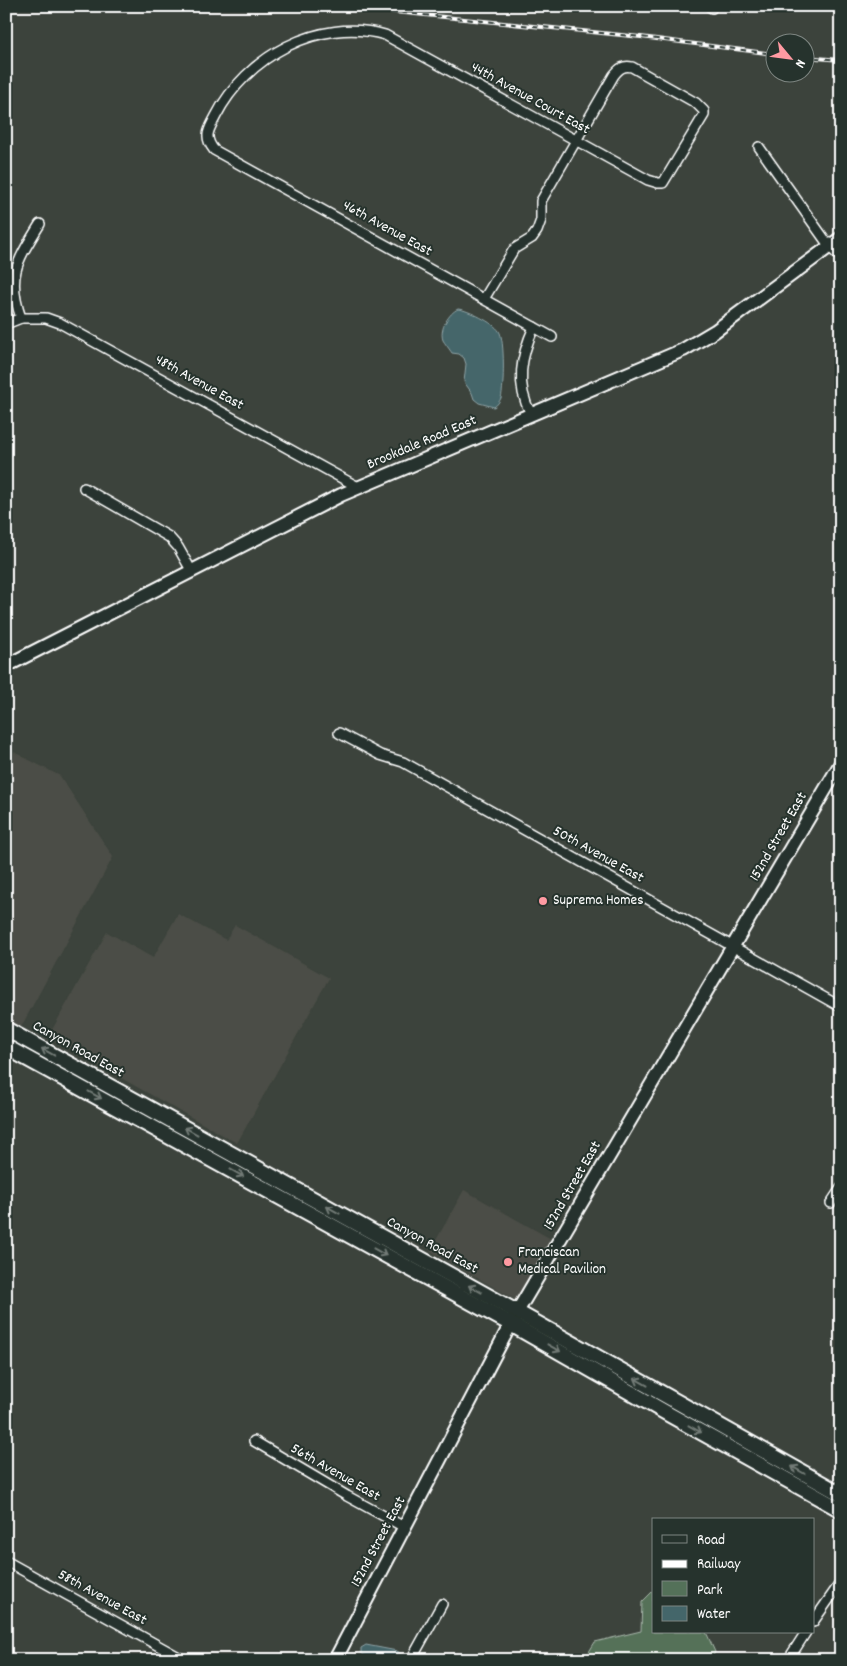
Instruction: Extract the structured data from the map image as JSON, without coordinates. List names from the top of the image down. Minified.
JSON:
{"streets":{"main road":["Canyon Road East"],"street":["44th Avenue Court East","46th Avenue East","48th Avenue East","Brookdale Road East","152nd Street East","50th Avenue East","56th Avenue East","58th Avenue East"]},"crossings":[["44th Avenue Court East","46th Avenue East"],["48th Avenue East","Brookdale Road East"],["152nd Street East","50th Avenue East"],["152nd Street East","Canyon Road East"],["152nd Street East","56th Avenue East"]],"places":["Suprema Homes","Franciscan Medical Pavilion"],"legend":["Road","Railway","Park","Water"],"north":"bottom right"}
